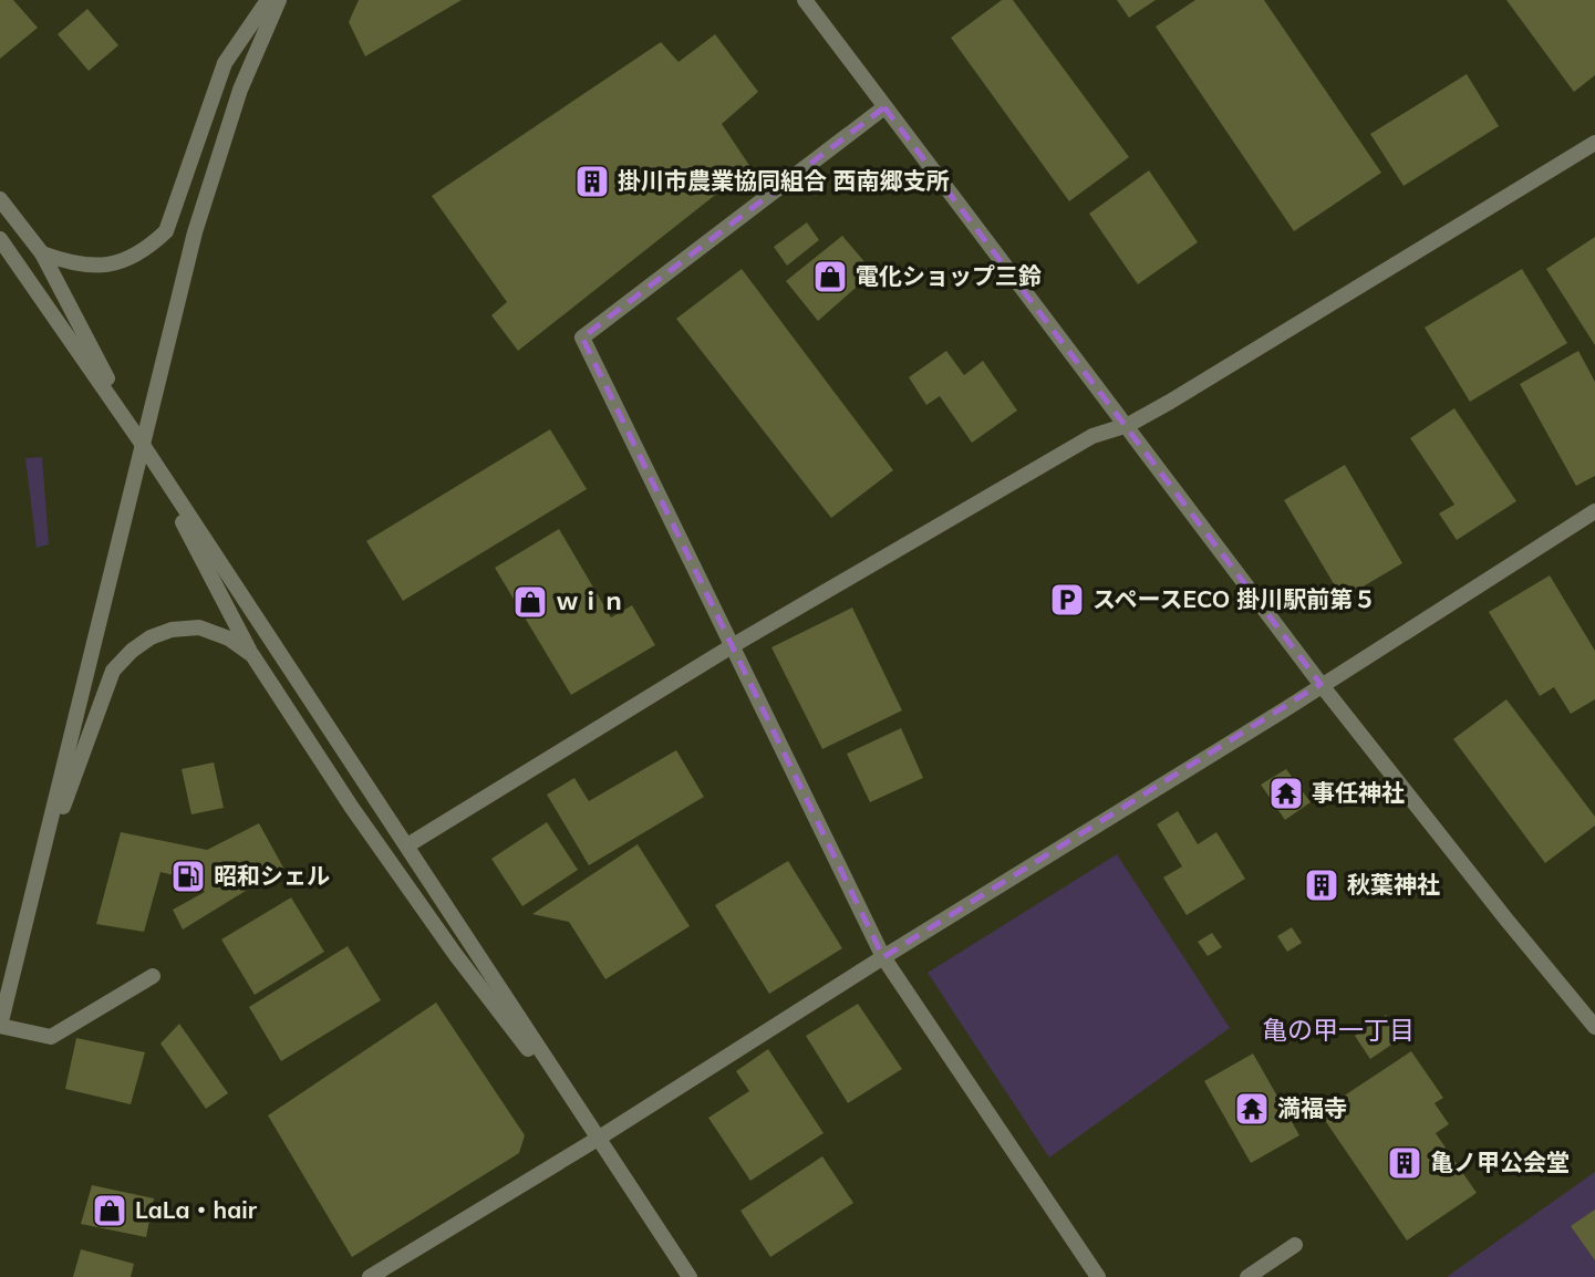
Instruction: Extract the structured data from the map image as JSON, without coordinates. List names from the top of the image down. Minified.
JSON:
{"districts":["亀の甲一丁目"],"places":{"building":["掛川市農業協同組合 西南郷支所","秋葉神社","亀ノ甲公会堂"],"shop":["電化ショップ三鈴","ｗｉｎ","LaLa・hair"],"parking":["スペースECO 掛川駅前第５"],"temple":["事任神社","満福寺"],"fuel station":["昭和シェル"]}}
